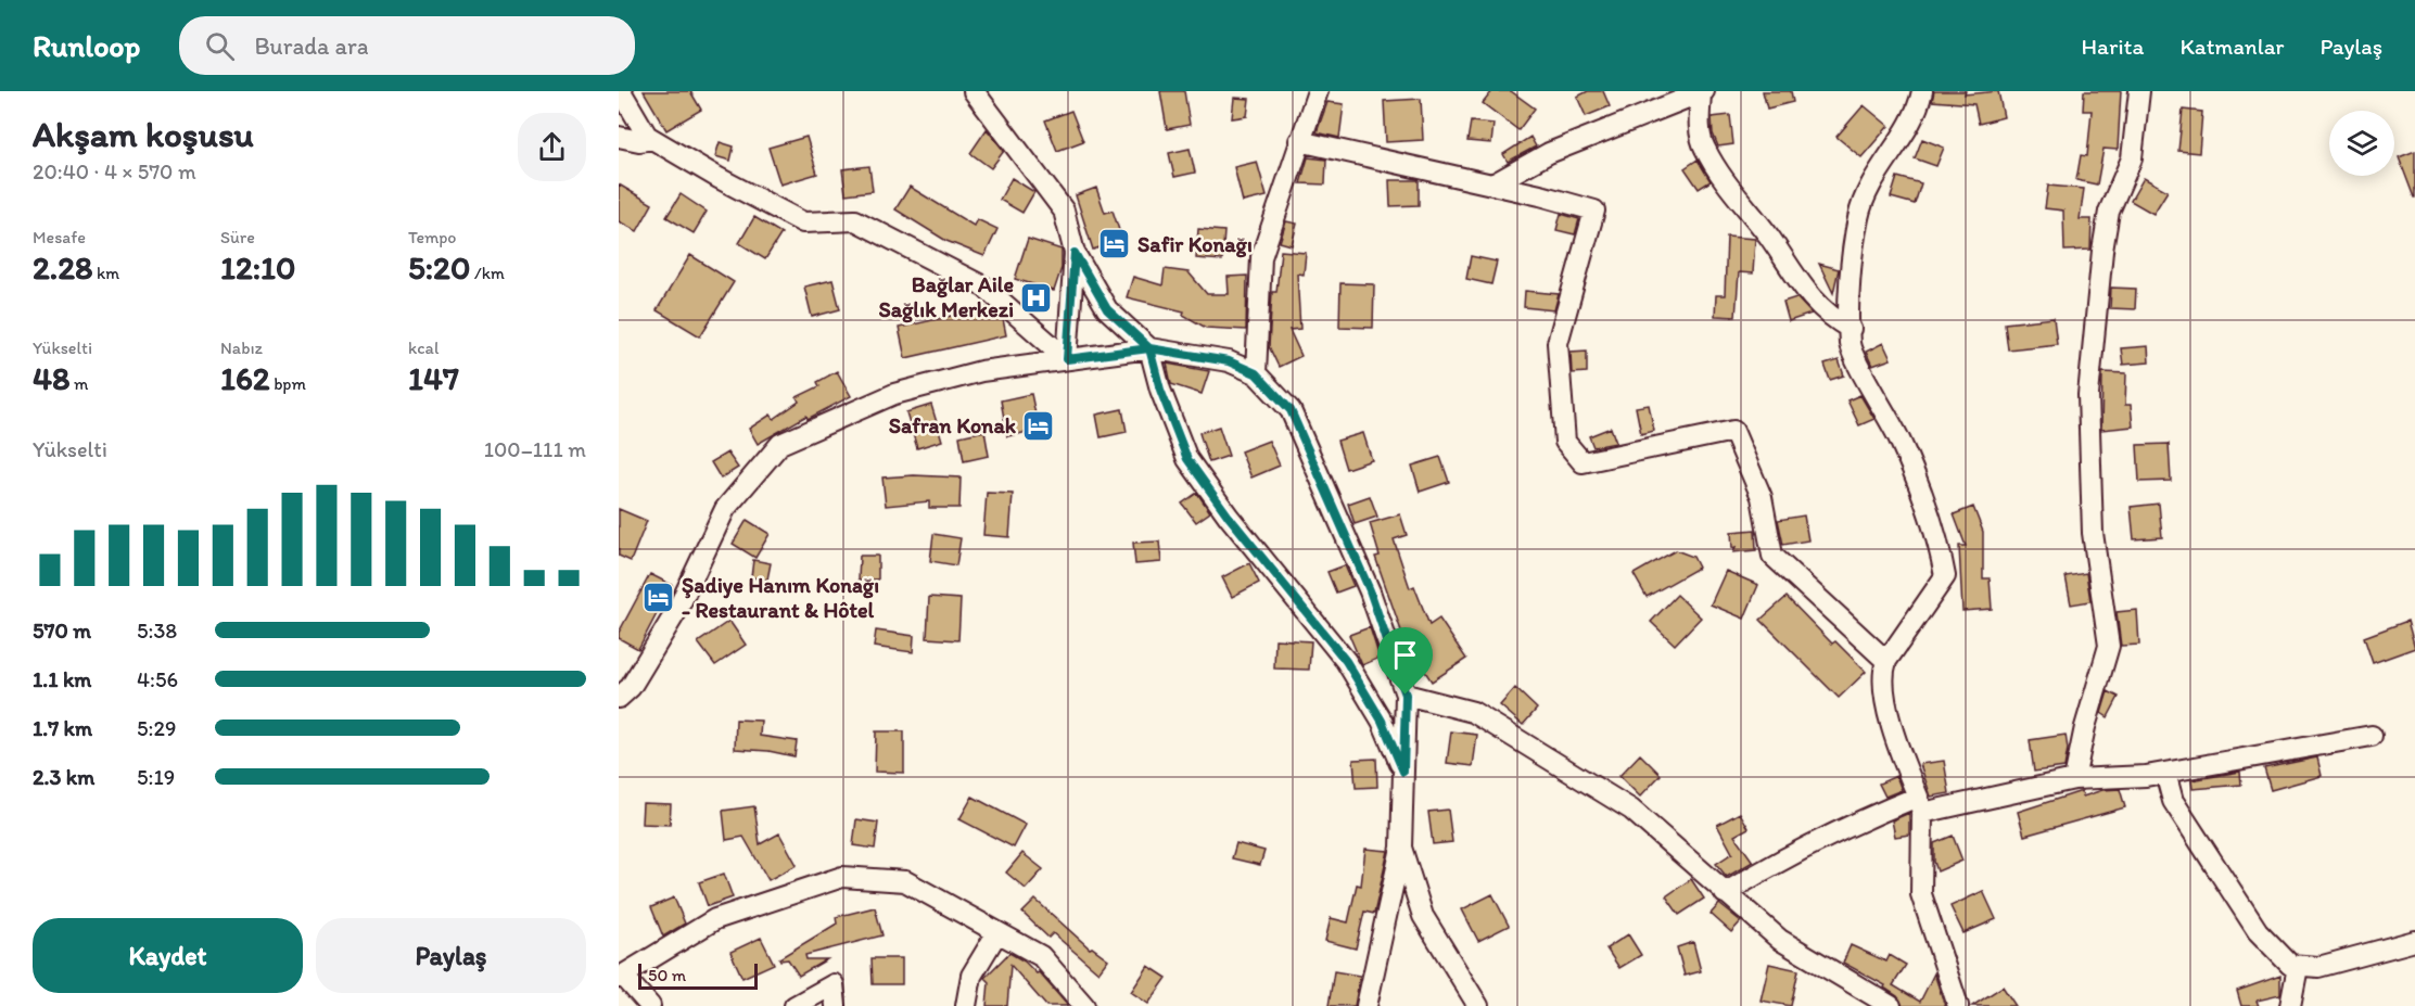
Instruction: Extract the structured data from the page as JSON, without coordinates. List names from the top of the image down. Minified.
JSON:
{"places":{"hotel":["Safir Konağı","Safran Konak","Şadiye Hanım Konağı - Restaurant & Hôtel"],"hospital":["Bağlar Aile Sağlık Merkezi"]},"scale_bar":"50 m","page":{"header":"Runloop","search":"Burada ara","nav":["Harita","Katmanlar","Paylaş"],"heading":["Akşam koşusu","20:40 · 4 × 570 m"],"stats":[["Mesafe","2.28 km"],["Süre","12:10"],["Tempo","5:20 /km"],["Yükselti","48 m"],["Nabız","162 bpm"],["kcal","147"]],"chart":["Yükselti","100–111 m"],"list":[{"name":"570 m","note":"5:38"},{"name":"1.1 km","note":"4:56"},{"name":"1.7 km","note":"5:29"},{"name":"2.3 km","note":"5:19"}],"buttons":["Kaydet","Paylaş"],"scale":"50 m"}}
